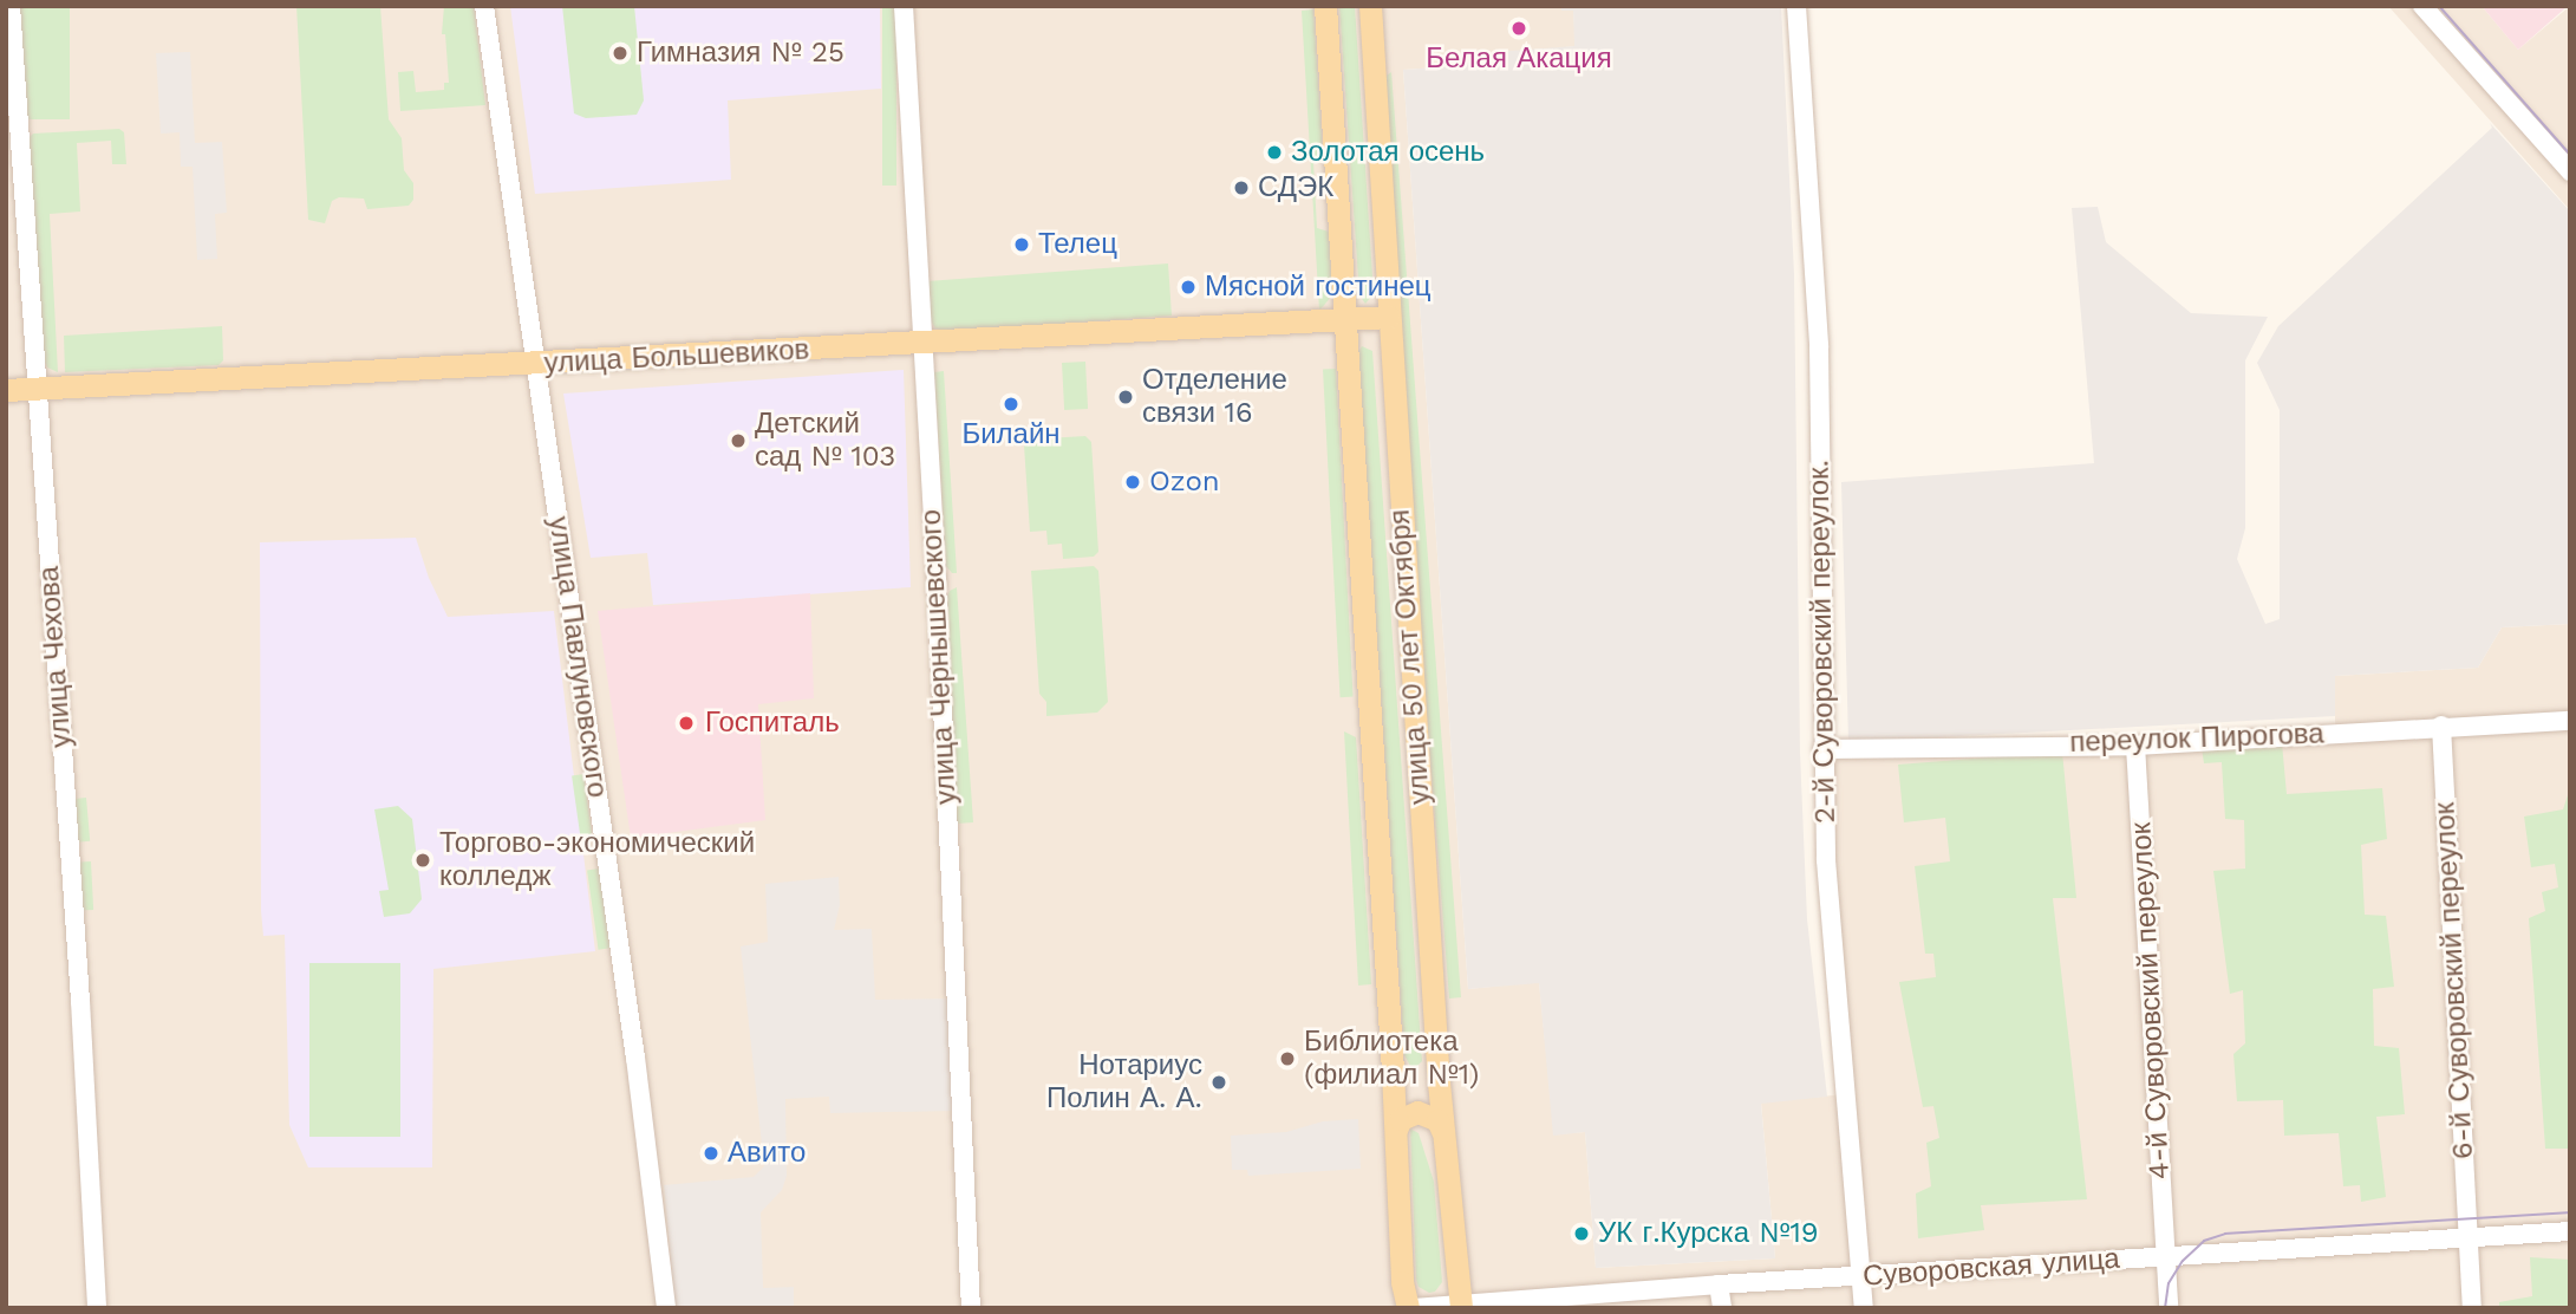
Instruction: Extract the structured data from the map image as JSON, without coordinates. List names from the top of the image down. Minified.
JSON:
{"streets":{"main road":["улица Большевиков","улица 50 лет Октября"],"street":["2-й Суворовский переулок.","улица Чехова","улица Павлуновского","улица Чернышевского","переулок Пирогова","6-й Суворовский переулок","4-й Суворовский переулок","Суворовская улица"]},"crossings":[["улица Большевиков","улица Чехова"],["улица Большевиков","улица Павлуновского"],["улица Большевиков","улица Чернышевского"],["улица Большевиков","улица 50 лет Октября"],["2-й Суворовский переулок.","переулок Пирогова"],["2-й Суворовский переулок.","Суворовская улица"],["улица 50 лет Октября","Суворовская улица"],["переулок Пирогова","6-й Суворовский переулок"],["переулок Пирогова","4-й Суворовский переулок"],["6-й Суворовский переулок","Суворовская улица"],["4-й Суворовский переулок","Суворовская улица"]],"places":["Белая Акация","Гимназия № 25","Золотая осень","СДЭК","Телец","Мясной гостинец","Отделение связи 16","Билайн","Детский сад № 103","Ozon","Госпиталь","Торгово-экономический колледж","Библиотека (филиал №1)","Нотариус Полин А. А.","Авито","УК г.Курска №19"]}
